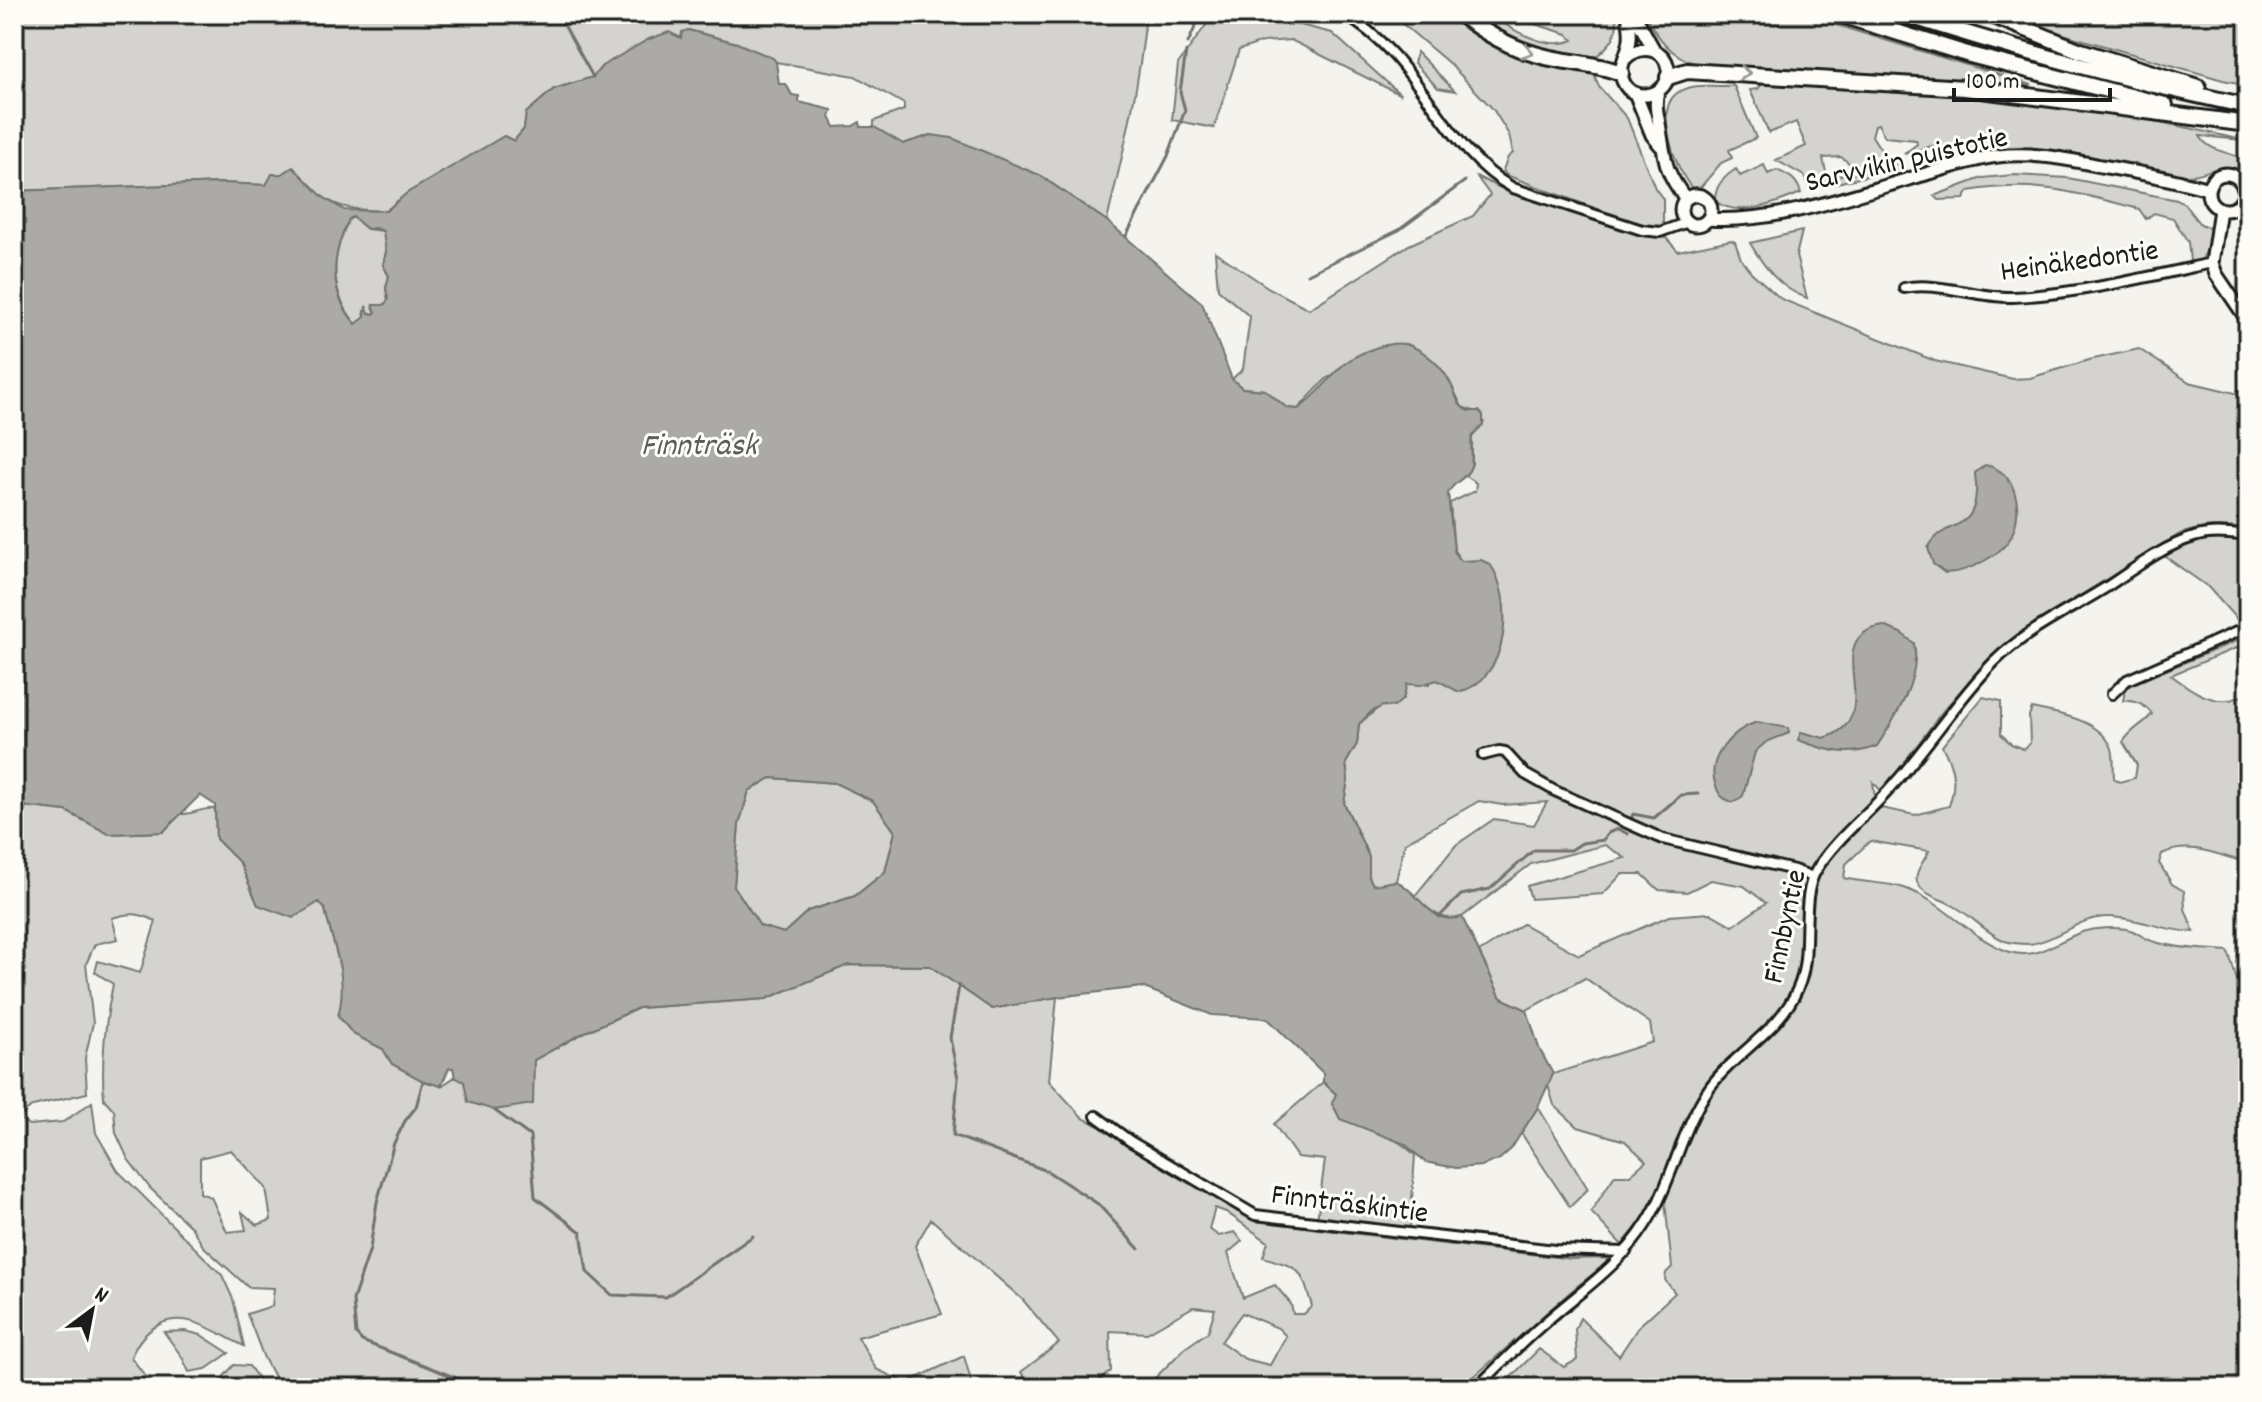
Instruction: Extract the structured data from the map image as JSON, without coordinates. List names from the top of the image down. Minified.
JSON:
{"streets":{"main road":["Sarvvikin puistotie"],"street":["Heinäkedontie","Finnbyntie","Finnträskintie"]},"crossings":[["Finnbyntie","Finnträskintie"]],"water":["Finnträsk"],"scale_bar":"100 m","north":"top right"}
